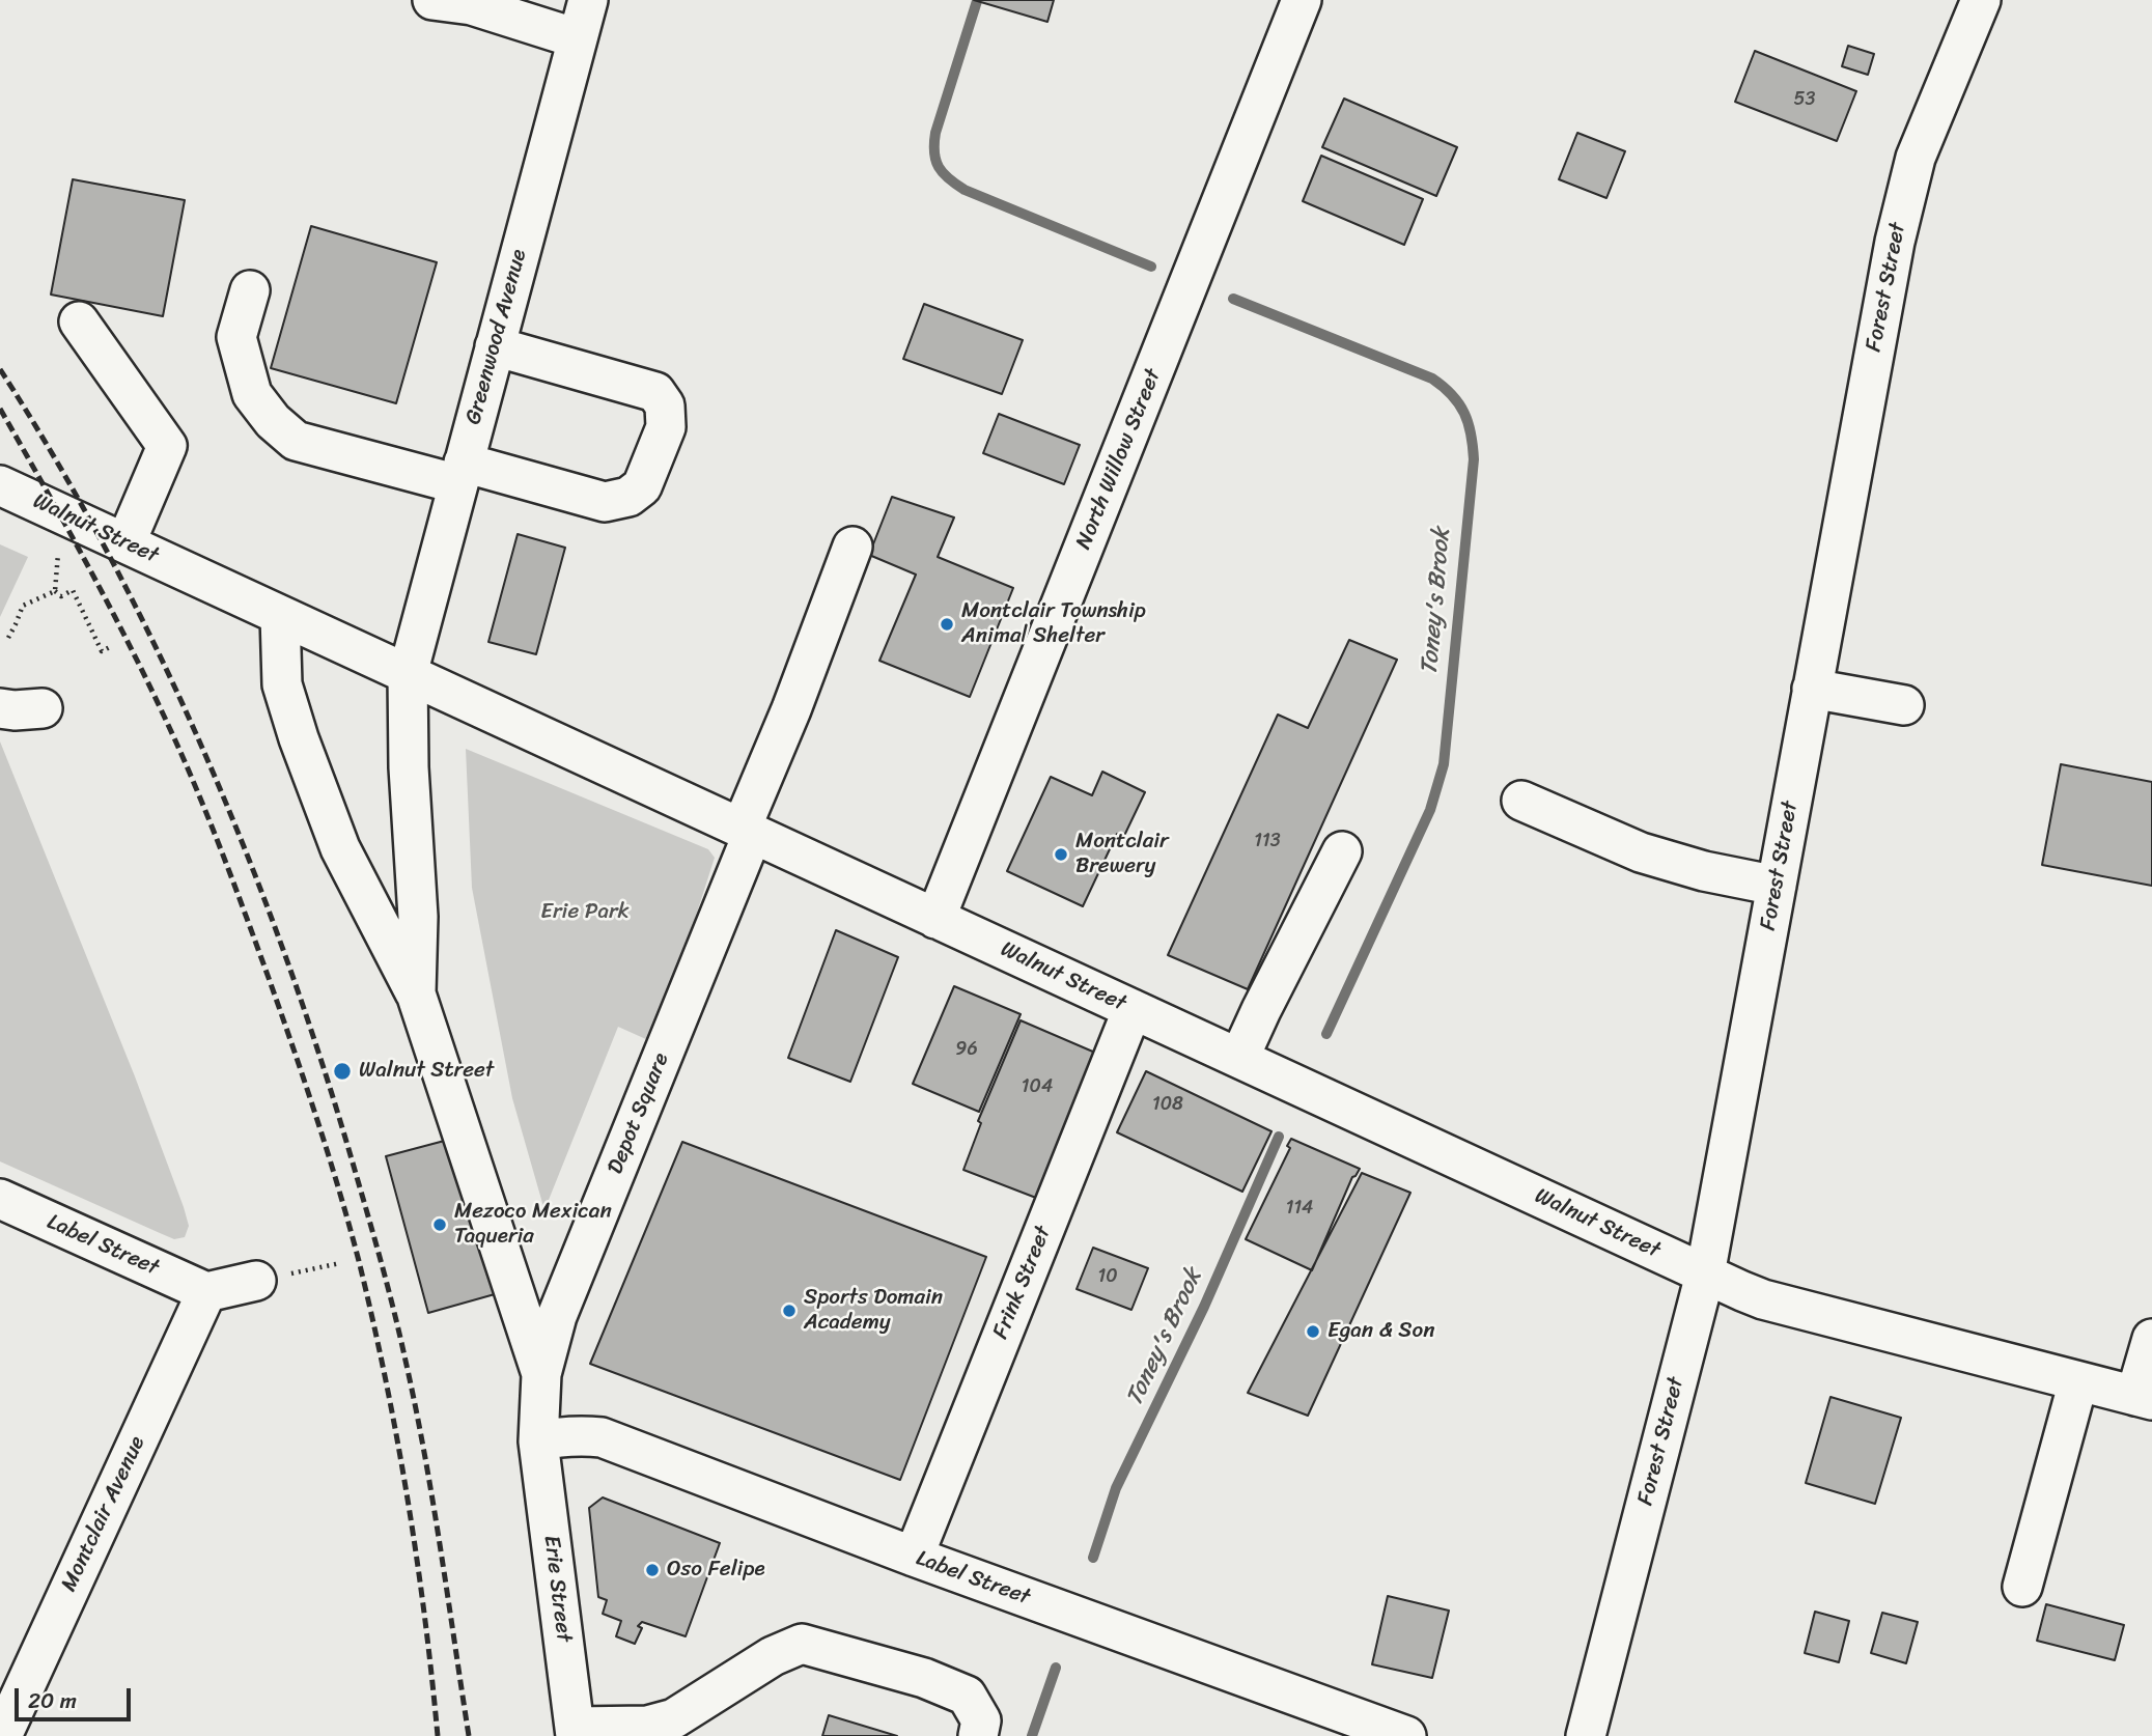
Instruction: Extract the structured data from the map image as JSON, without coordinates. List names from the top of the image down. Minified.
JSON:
{"streets":{"street":["Forest Street","Greenwood Avenue","North Willow Street","Walnut Street","Depot Square","Label Street","Frink Street","Montclair Avenue","Erie Street"]},"crossings":[["Forest Street","Walnut Street"],["Greenwood Avenue","Walnut Street"],["North Willow Street","Walnut Street"],["Walnut Street","Depot Square"],["Walnut Street","Frink Street"],["Depot Square","Label Street"],["Depot Square","Erie Street"],["Label Street","Frink Street"],["Label Street","Montclair Avenue"],["Label Street","Erie Street"]],"water":["Toney's Brook"],"parks":["Erie Park"],"places":["Montclair Township Animal Shelter","Montclair Brewery","Walnut Street","Mezoco Mexican Taqueria","Sports Domain Academy","Egan & Son","Oso Felipe"],"house_numbers":["53","113","96","104","108","114","10"],"scale_bar":"20 m"}
